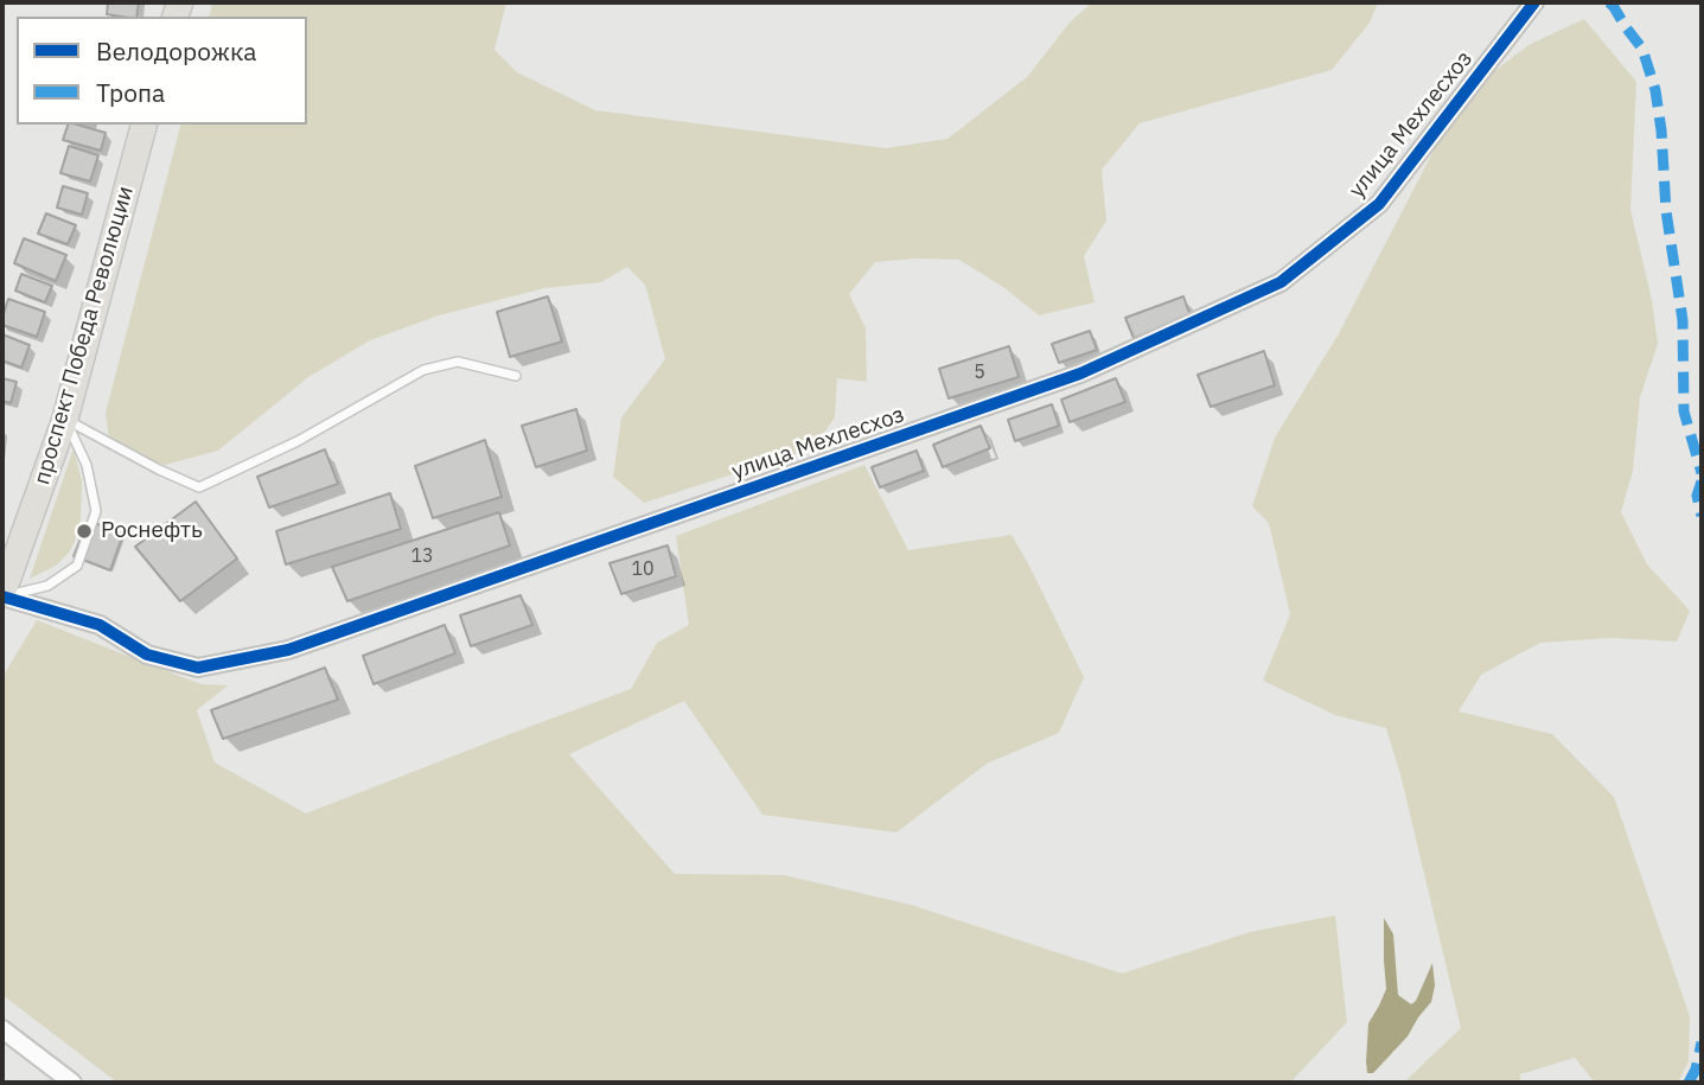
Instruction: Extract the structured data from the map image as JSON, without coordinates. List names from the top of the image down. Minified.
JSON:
{"streets":{"main road":["проспект Победа Революции"],"street":["улица Мехлесхоз"]},"crossings":[["улица Мехлесхоз","проспект Победа Революции"]],"places":["Роснефть"],"house_numbers":["5","13","10"],"legend":["Велодорожка","Тропа"]}
